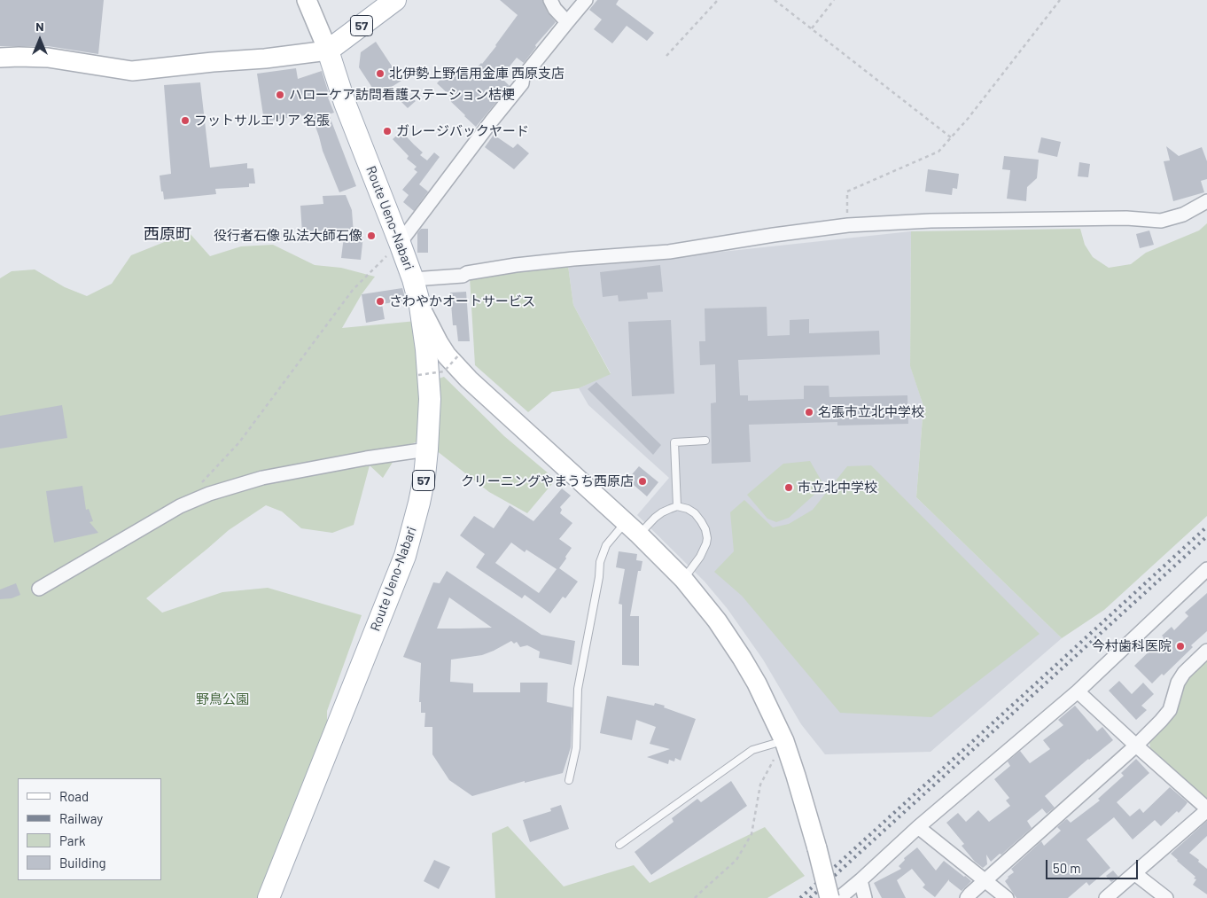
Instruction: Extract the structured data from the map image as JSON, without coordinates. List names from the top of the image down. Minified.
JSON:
{"streets":{"main road":["57","Route Ueno-Nabari"]},"crossings":[["57","Route Ueno-Nabari"]],"districts":["西原町"],"parks":["野鳥公園"],"places":["北伊勢上野信用金庫 西原支店","ハローケア訪問看護ステーション桔梗","フットサルエリア 名張","ガレージバックヤード","役行者石像 弘法大師石像","さわやかオートサービス","名張市立北中学校","クリーニングやまうち西原店","市立北中学校","今村歯科医院"],"legend":["Road","Railway","Park","Building"],"scale_bar":"50 m","north":"top"}
